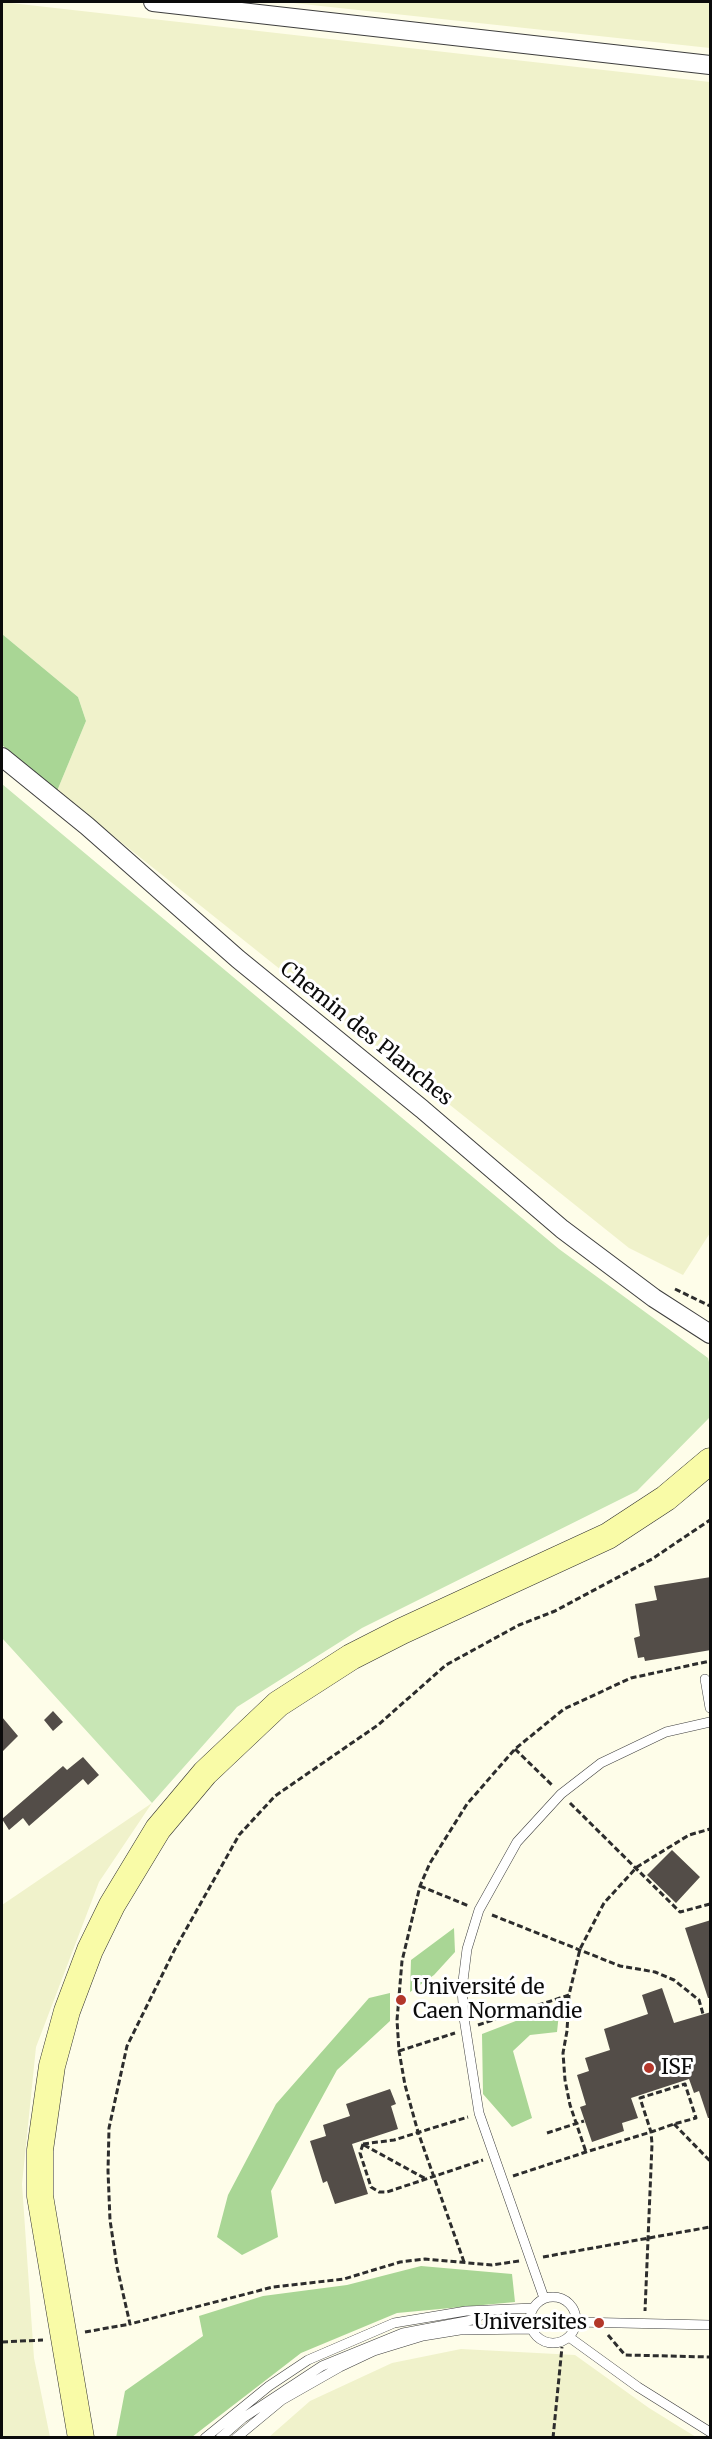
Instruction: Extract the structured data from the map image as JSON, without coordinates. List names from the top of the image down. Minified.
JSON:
{"streets":{"street":["Chemin des Planches"]},"places":["Université de Caen Normandie","ISF","Universites"]}
